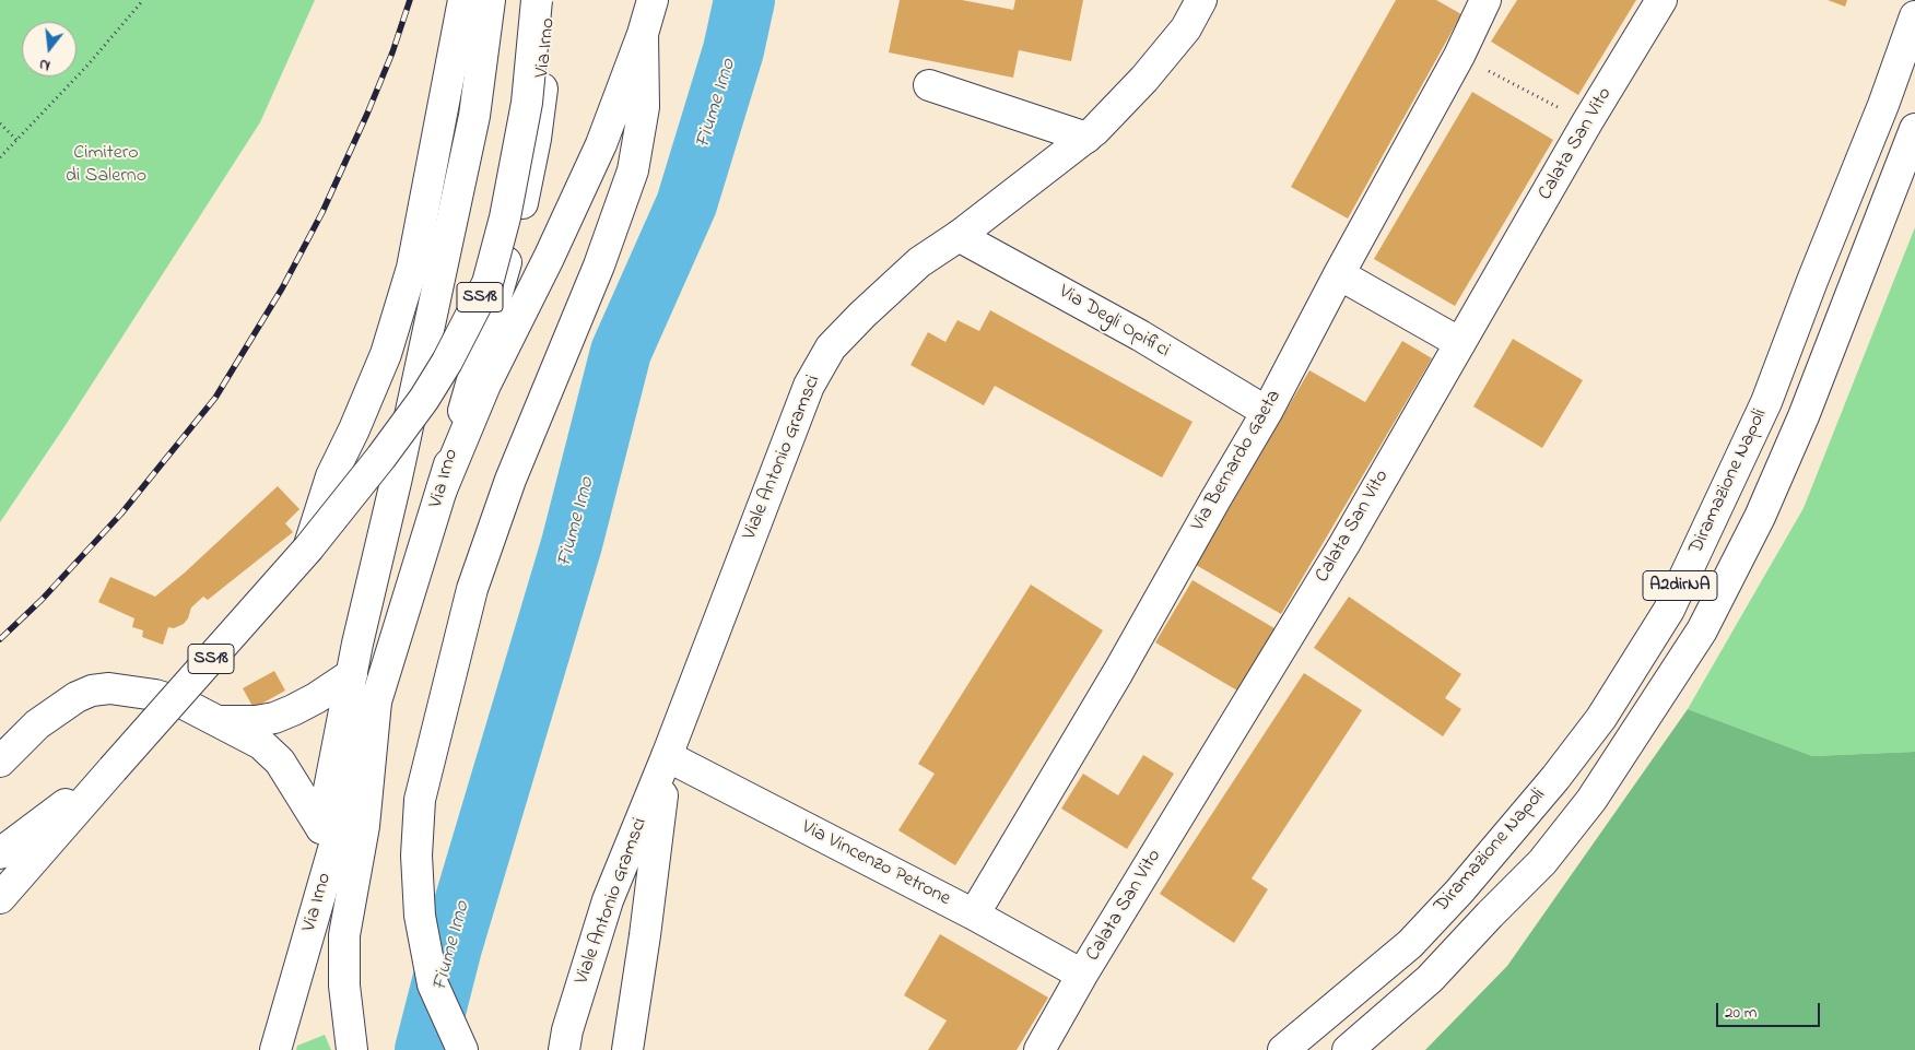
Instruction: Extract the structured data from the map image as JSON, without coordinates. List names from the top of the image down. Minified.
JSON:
{"streets":{"main road":["Via Irno","Calata San Vito","SS18","Via Degli Opifici","Viale Antonio Gramsci","Via Bernardo Gaeta","Diramazione Napoli","A2dirNA","Via Vincenzo Petrone"]},"crossings":[["Calata San Vito","Via Vincenzo Petrone"],["Via Degli Opifici","Viale Antonio Gramsci"],["Via Degli Opifici","Via Bernardo Gaeta"],["Viale Antonio Gramsci","Via Vincenzo Petrone"],["Via Bernardo Gaeta","Via Vincenzo Petrone"]],"water":["Fiume Irno"],"parks":["Cimitero di Salerno"],"scale_bar":"20 m","north":"bottom"}
